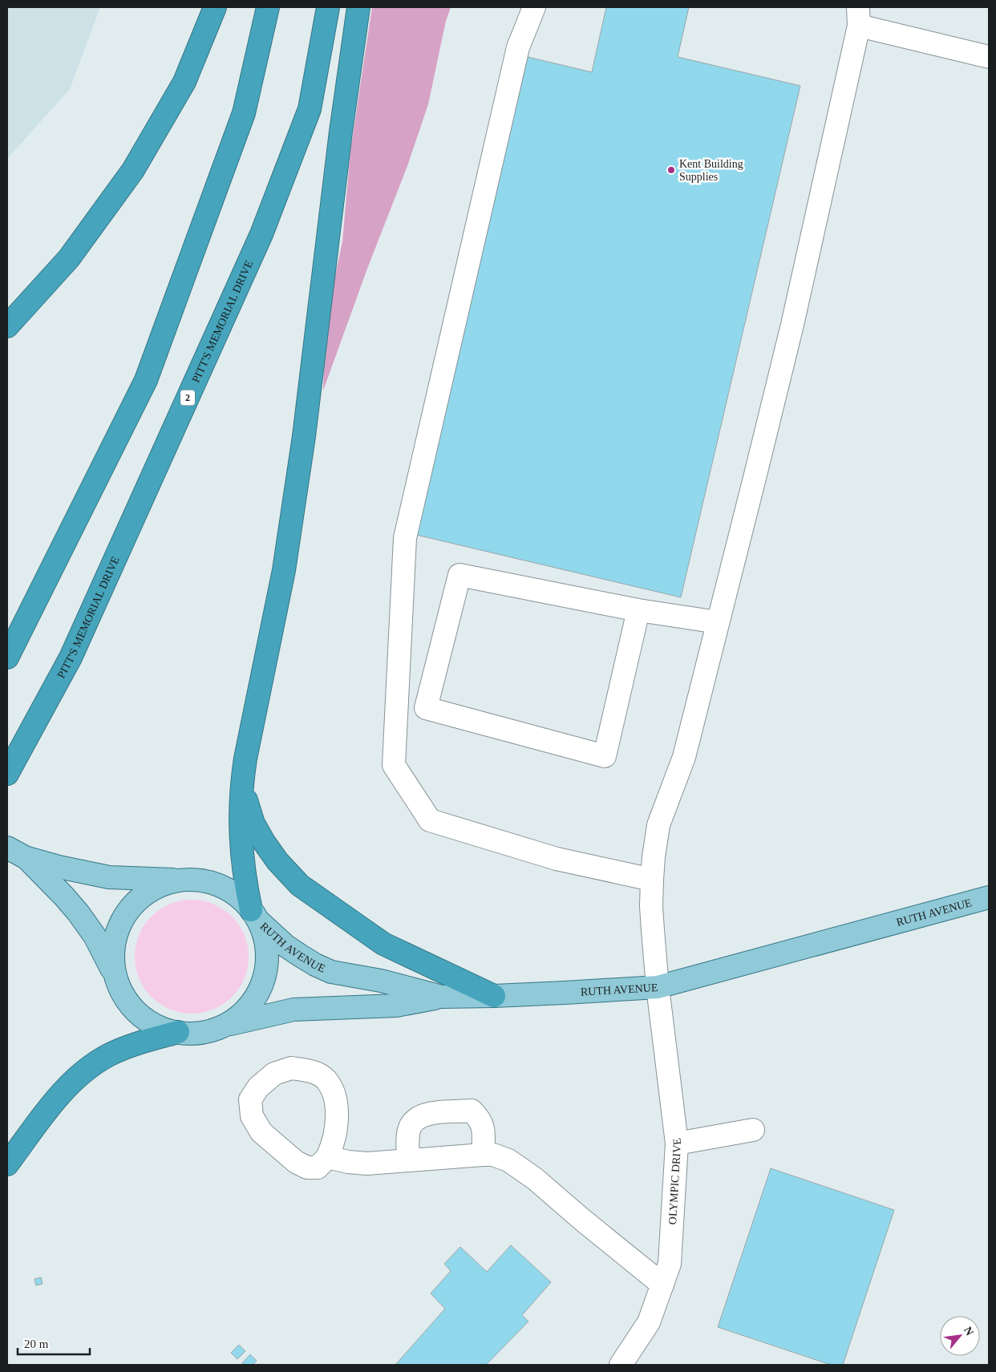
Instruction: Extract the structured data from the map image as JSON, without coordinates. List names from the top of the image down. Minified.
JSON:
{"streets":{"highway":["PITT'S MEMORIAL DRIVE","2"],"main road":["RUTH AVENUE"],"street":["OLYMPIC DRIVE"]},"crossings":[["RUTH AVENUE","OLYMPIC DRIVE"]],"places":["Kent Building Supplies"],"scale_bar":"20 m","north":"top right"}
